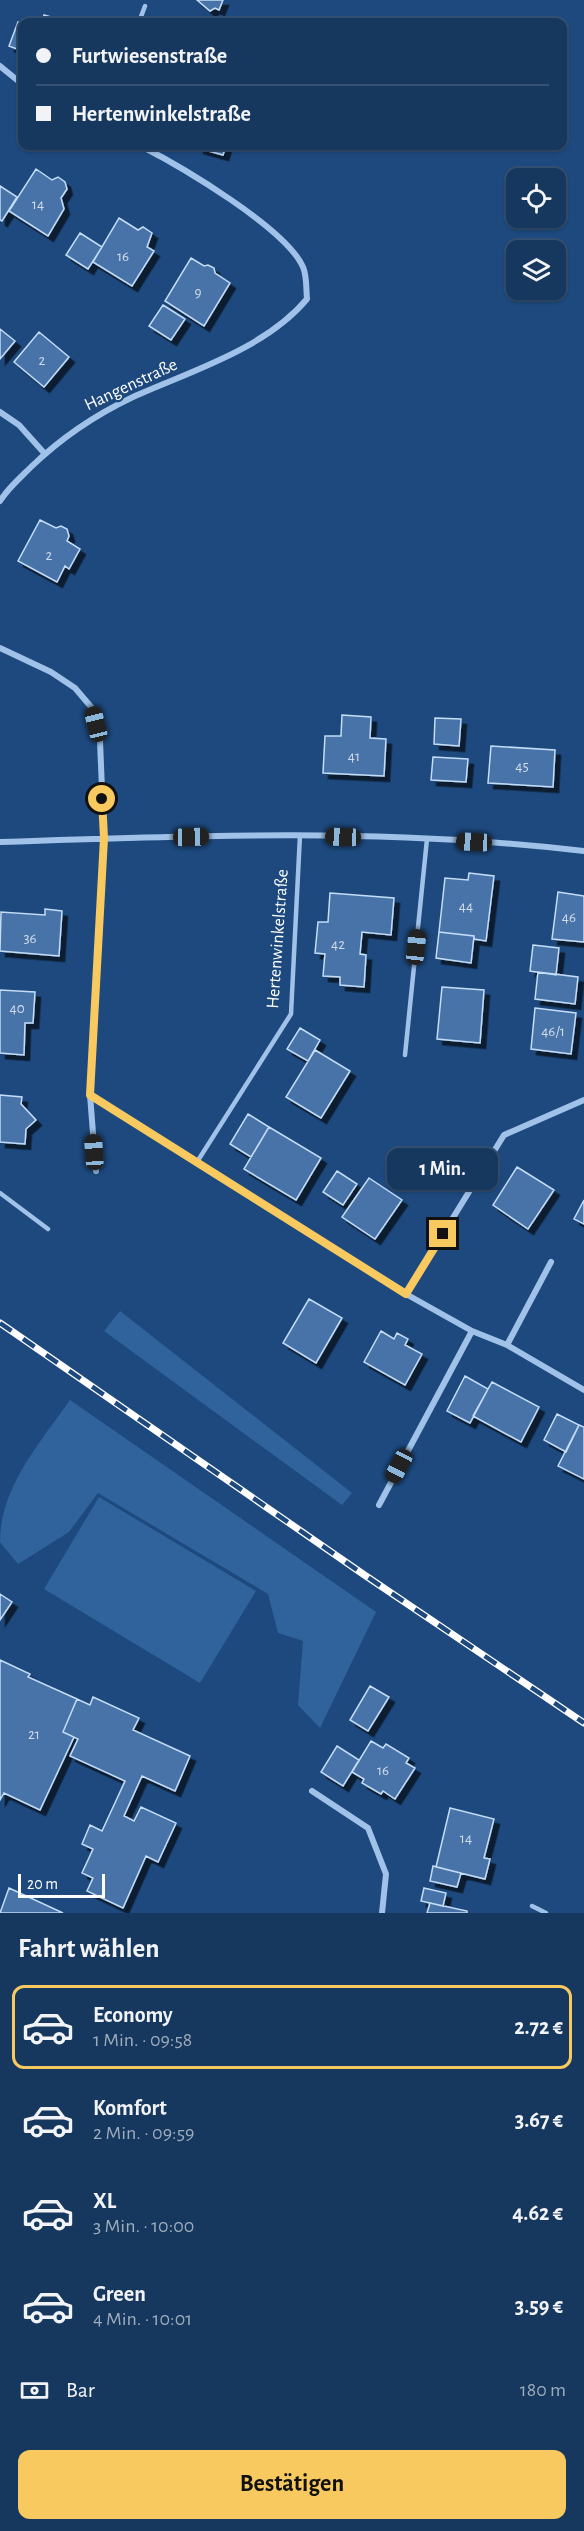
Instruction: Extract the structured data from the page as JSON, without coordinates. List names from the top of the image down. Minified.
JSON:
{"streets":{"street":["Hangenstraße"],"lane":["Hertenwinkelstraße"]},"house_numbers":["14","16","9","2","2","41","45","44","46","36","42","40","46/1","21","16","14"],"scale_bar":"20 m","page":{"banner":["Furtwiesenstraße","Hertenwinkelstraße"],"bubble":"1 Min.","scale":"20 m","heading":"Fahrt wählen","list":[{"name":"Economy","note":"1 Min. · 09:58","value":"2.72 €"},{"name":"Komfort","note":"2 Min. · 09:59","value":"3.67 €"},{"name":"XL","note":"3 Min. · 10:00","value":"4.62 €"},{"name":"Green","note":"4 Min. · 10:01","value":"3.59 €"}],"pay":["Bar","180 m"],"buttons":"Bestätigen"}}
